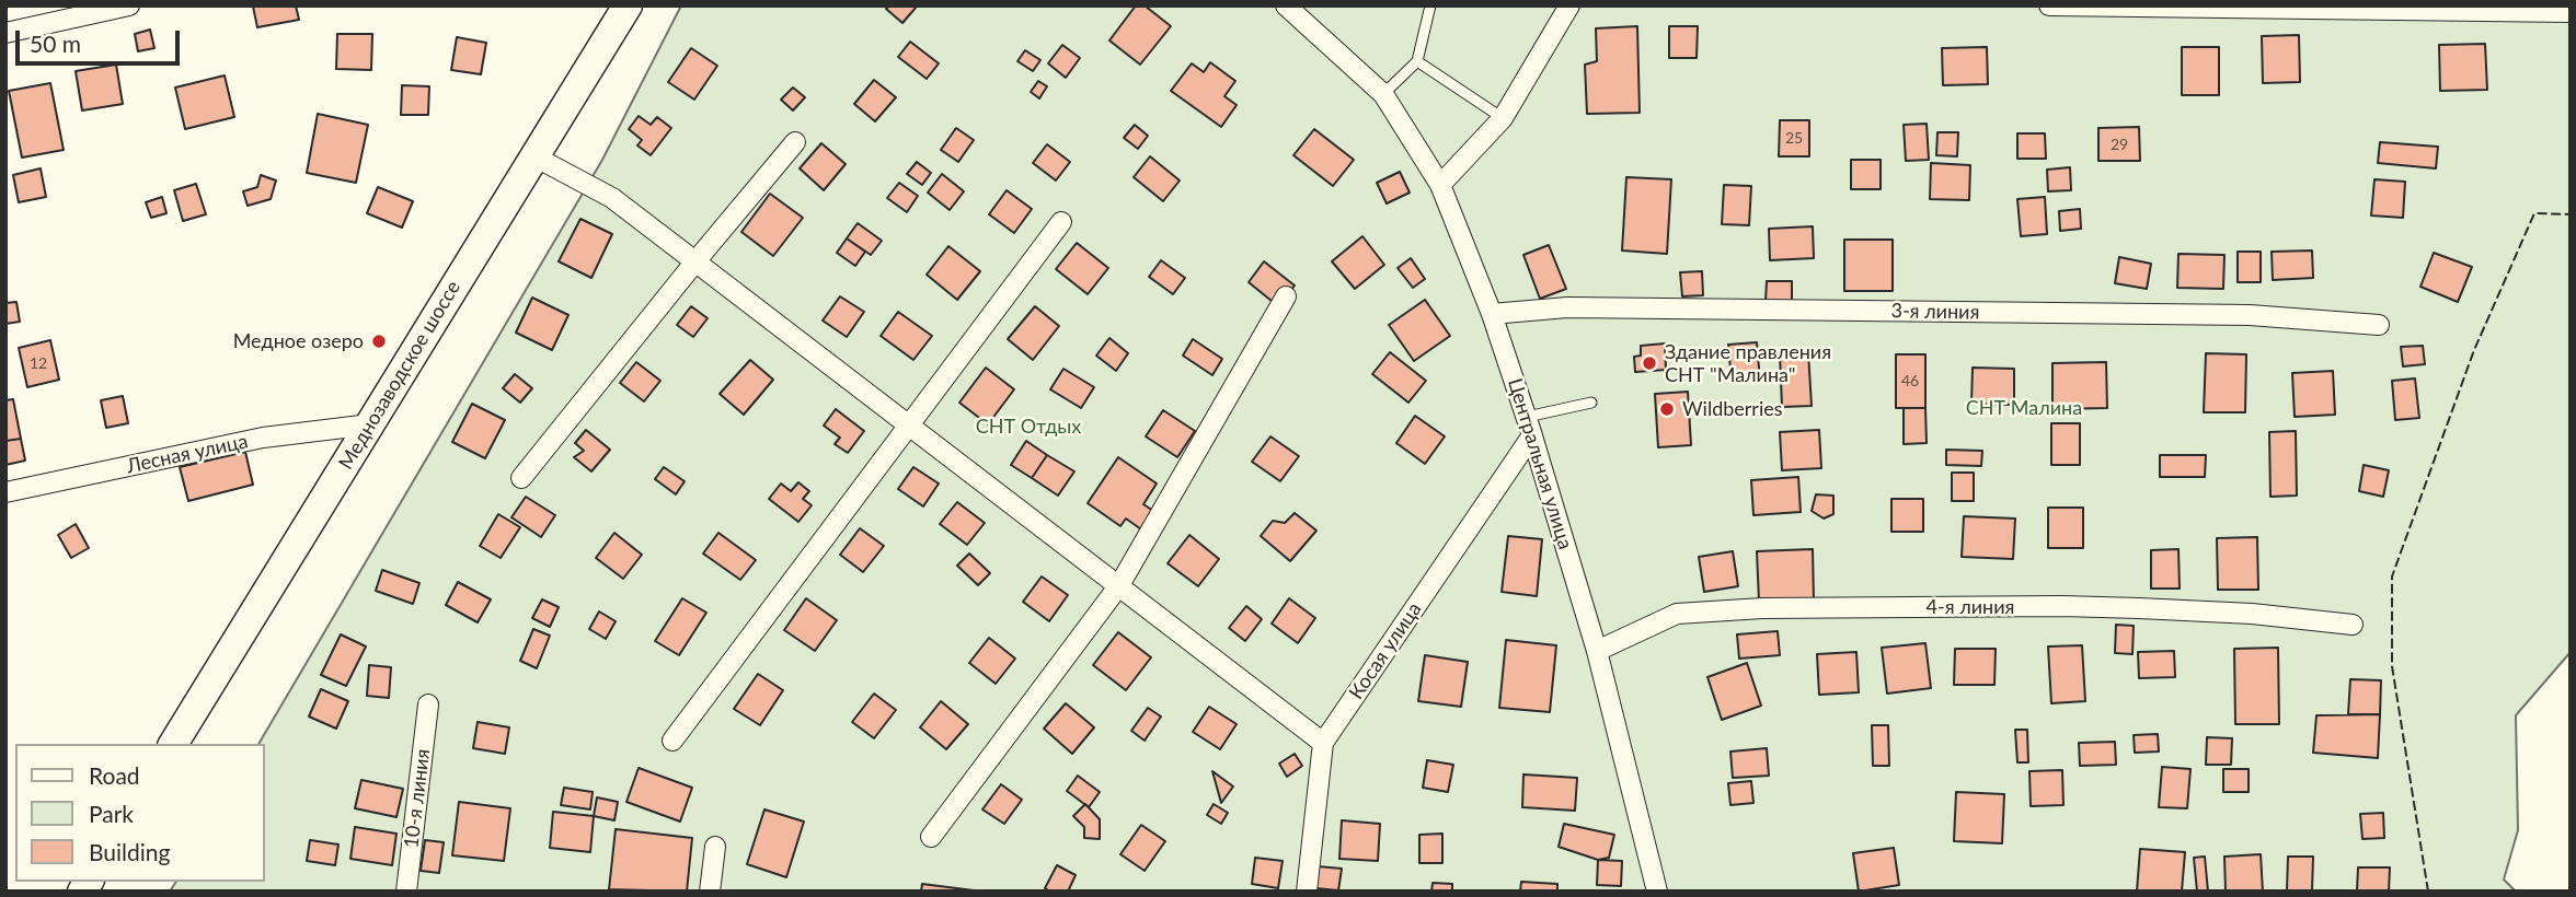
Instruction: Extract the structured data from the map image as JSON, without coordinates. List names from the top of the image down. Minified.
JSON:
{"streets":{"main road":["Меднозаводское шоссе"],"street":["3-я линия","Лесная улица","Центральная улица","4-я линия","Косая улица","10-я линия"]},"crossings":[["3-я линия","Центральная улица"],["Меднозаводское шоссе","Лесная улица"],["Центральная улица","4-я линия"],["Центральная улица","Косая улица"]],"parks":["СНТ Малина","СНТ Отдых"],"places":["Медное озеро","Здание правления СНТ \"Малина\"","Wildberries"],"house_numbers":["25","29","12","46"],"legend":["Road","Park","Building"],"scale_bar":"50 m"}
